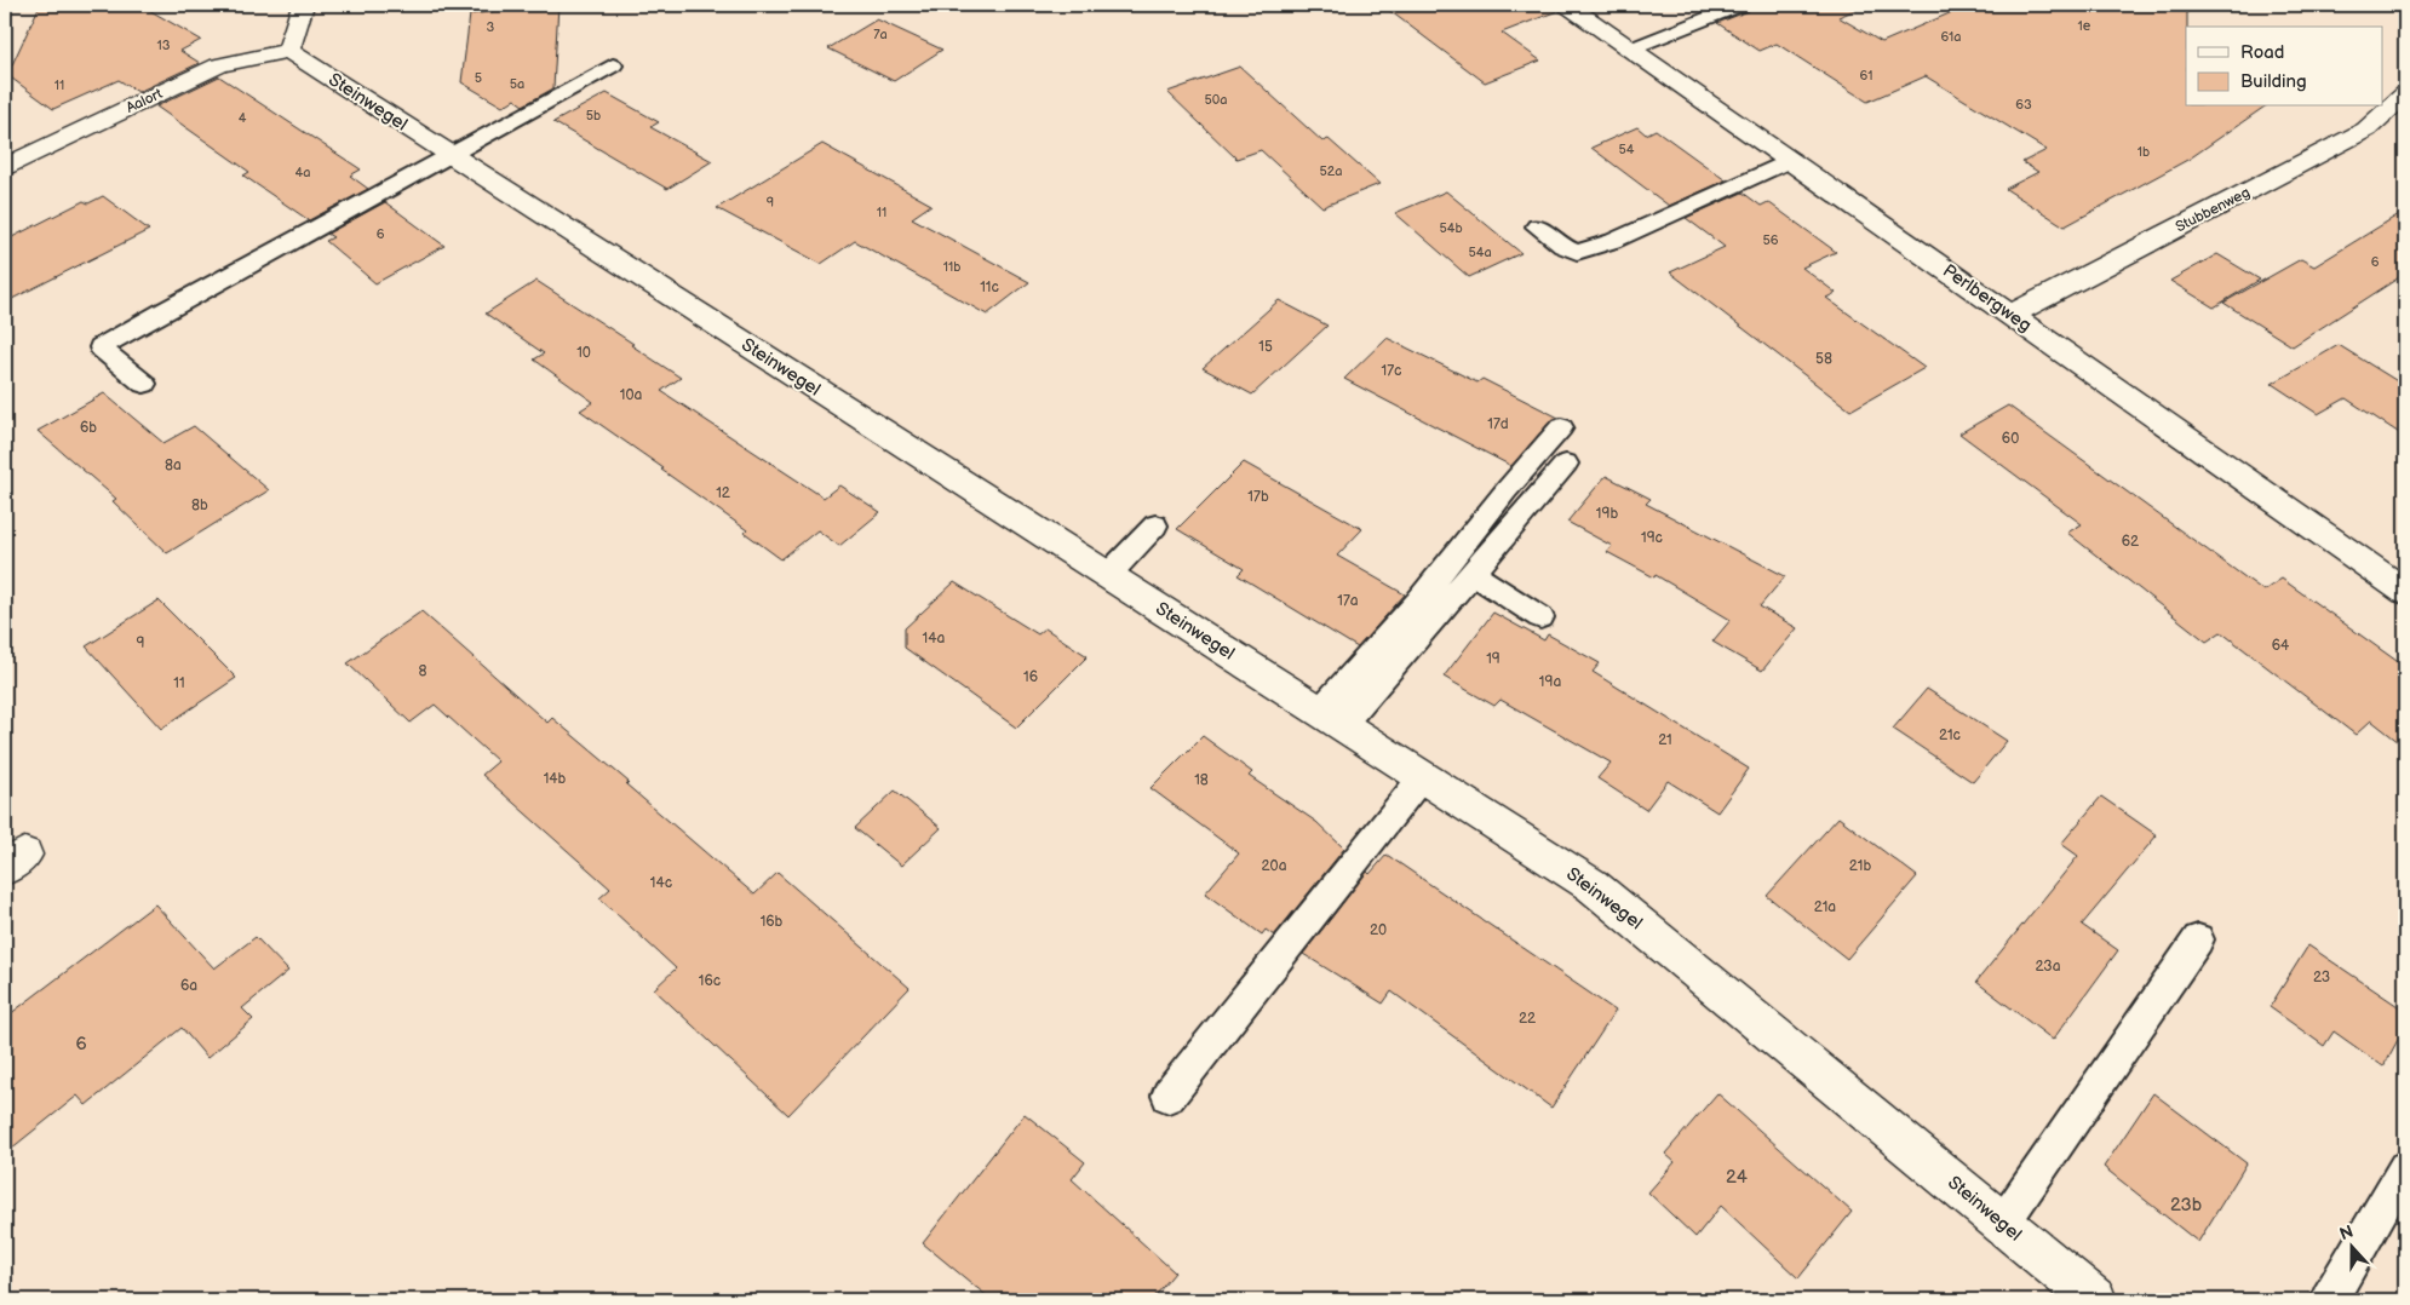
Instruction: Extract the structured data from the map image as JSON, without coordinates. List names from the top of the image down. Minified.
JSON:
{"streets":{"street":["Aalort","Steinwegel","Stubbenweg","Perlbergweg"]},"crossings":[["Aalort","Steinwegel"],["Stubbenweg","Perlbergweg"]],"house_numbers":["1e","3","7a","61a","13","61","5","5a","11","50a","63","5b","4","54","1b","52a","4a","9","11","54b","6","56","54a","6","11b","11c","15","10","58","17c","10a","17d","6b","60","8a","12","17b","8b","19b","19c","62","17a","14a","9","64","19","8","16","19a","11","21c","21","14b","18","20a","21b","14c","21a","16b","20","23a","23","16c","6a","22","6","24","23b"],"legend":["Road","Building"],"north":"top"}
